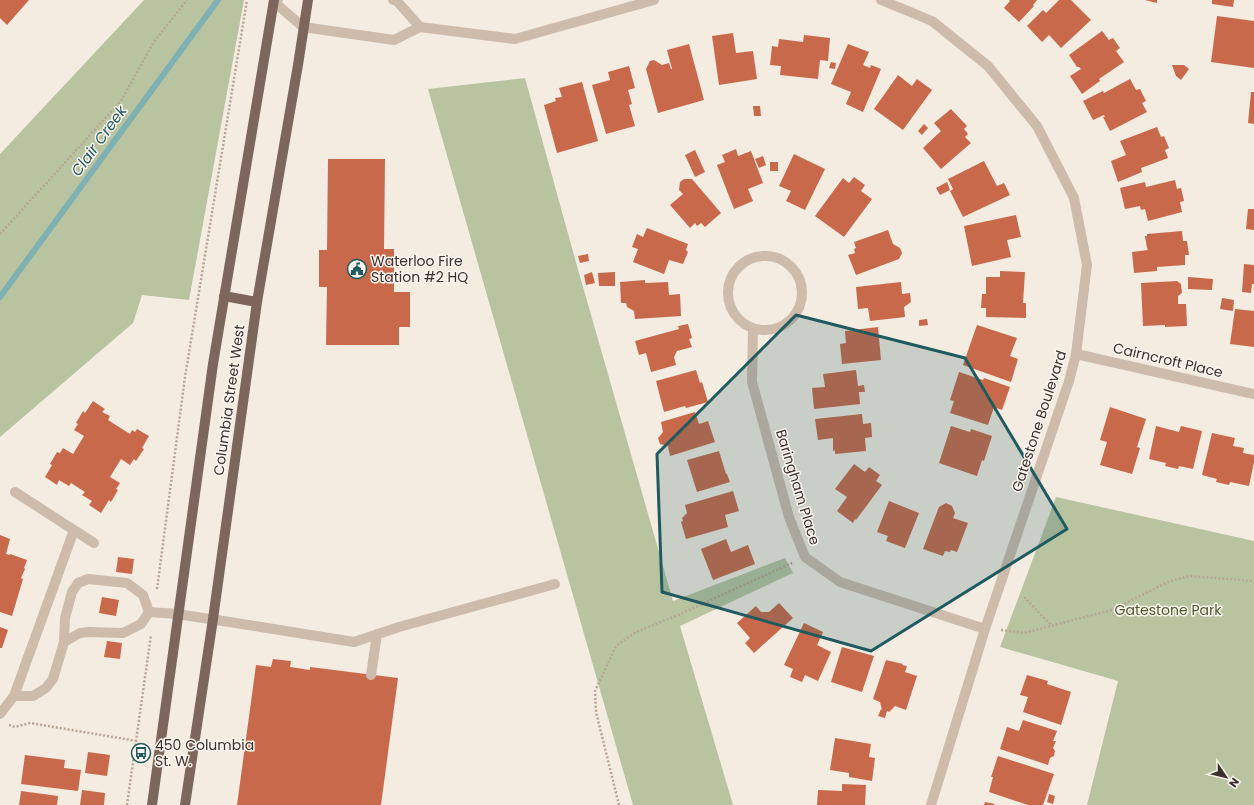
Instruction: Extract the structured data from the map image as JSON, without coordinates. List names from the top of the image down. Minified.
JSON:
{"streets":{"main road":["Columbia Street West"],"street":["Cairncroft Place","Gatestone Boulevard","Baringham Place"]},"crossings":[["Cairncroft Place","Gatestone Boulevard"],["Gatestone Boulevard","Baringham Place"]],"water":["Clair Creek"],"parks":["Gatestone Park"],"places":{"public building":["Waterloo Fire Station #2 HQ"],"bus stop":["450 Columbia St. W."]},"north":"bottom right"}
